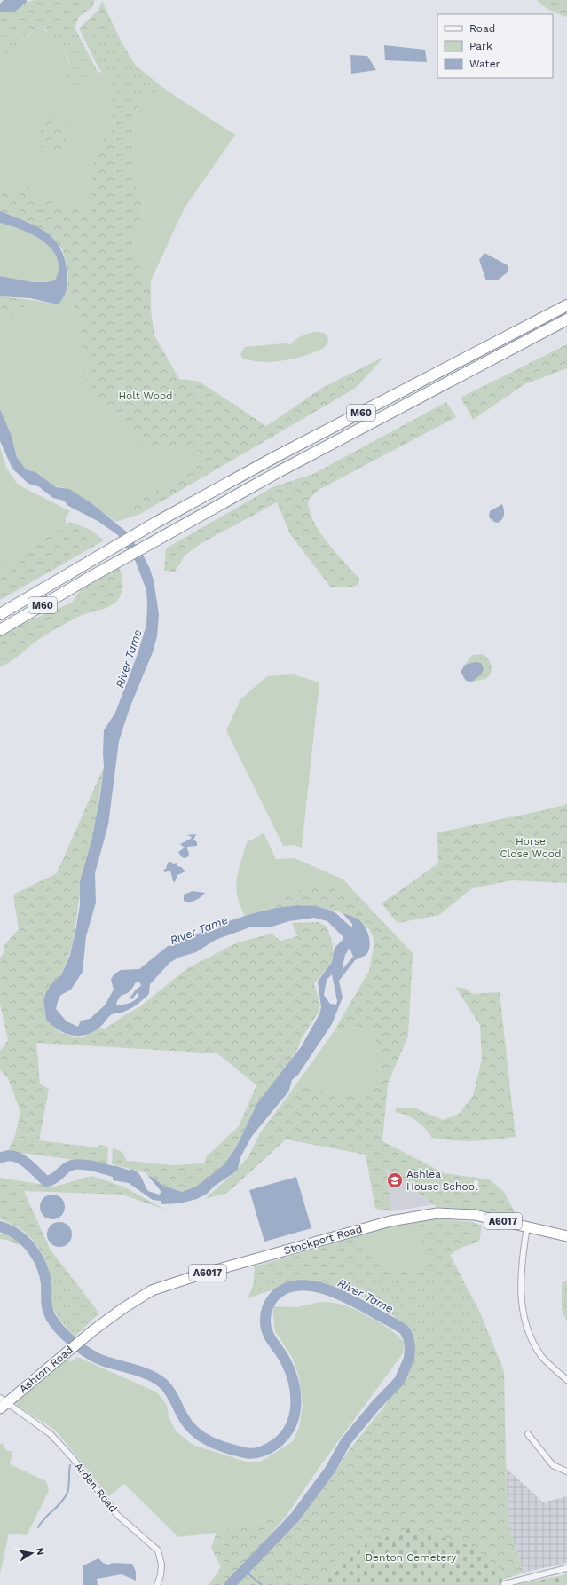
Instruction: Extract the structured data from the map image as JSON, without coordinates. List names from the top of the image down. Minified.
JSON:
{"streets":{"highway":["M60","A6017","Stockport Road","Ashton Road"],"street":["Arden Road"]},"crossings":[["Stockport Road","Ashton Road"],["Ashton Road","Arden Road"]],"water":["River Tame"],"parks":["Holt Wood","Horse Close Wood","Denton Cemetery"],"places":{"school or university":["Ashlea House School"]},"legend":["Road","Park","Water"],"north":"right"}
